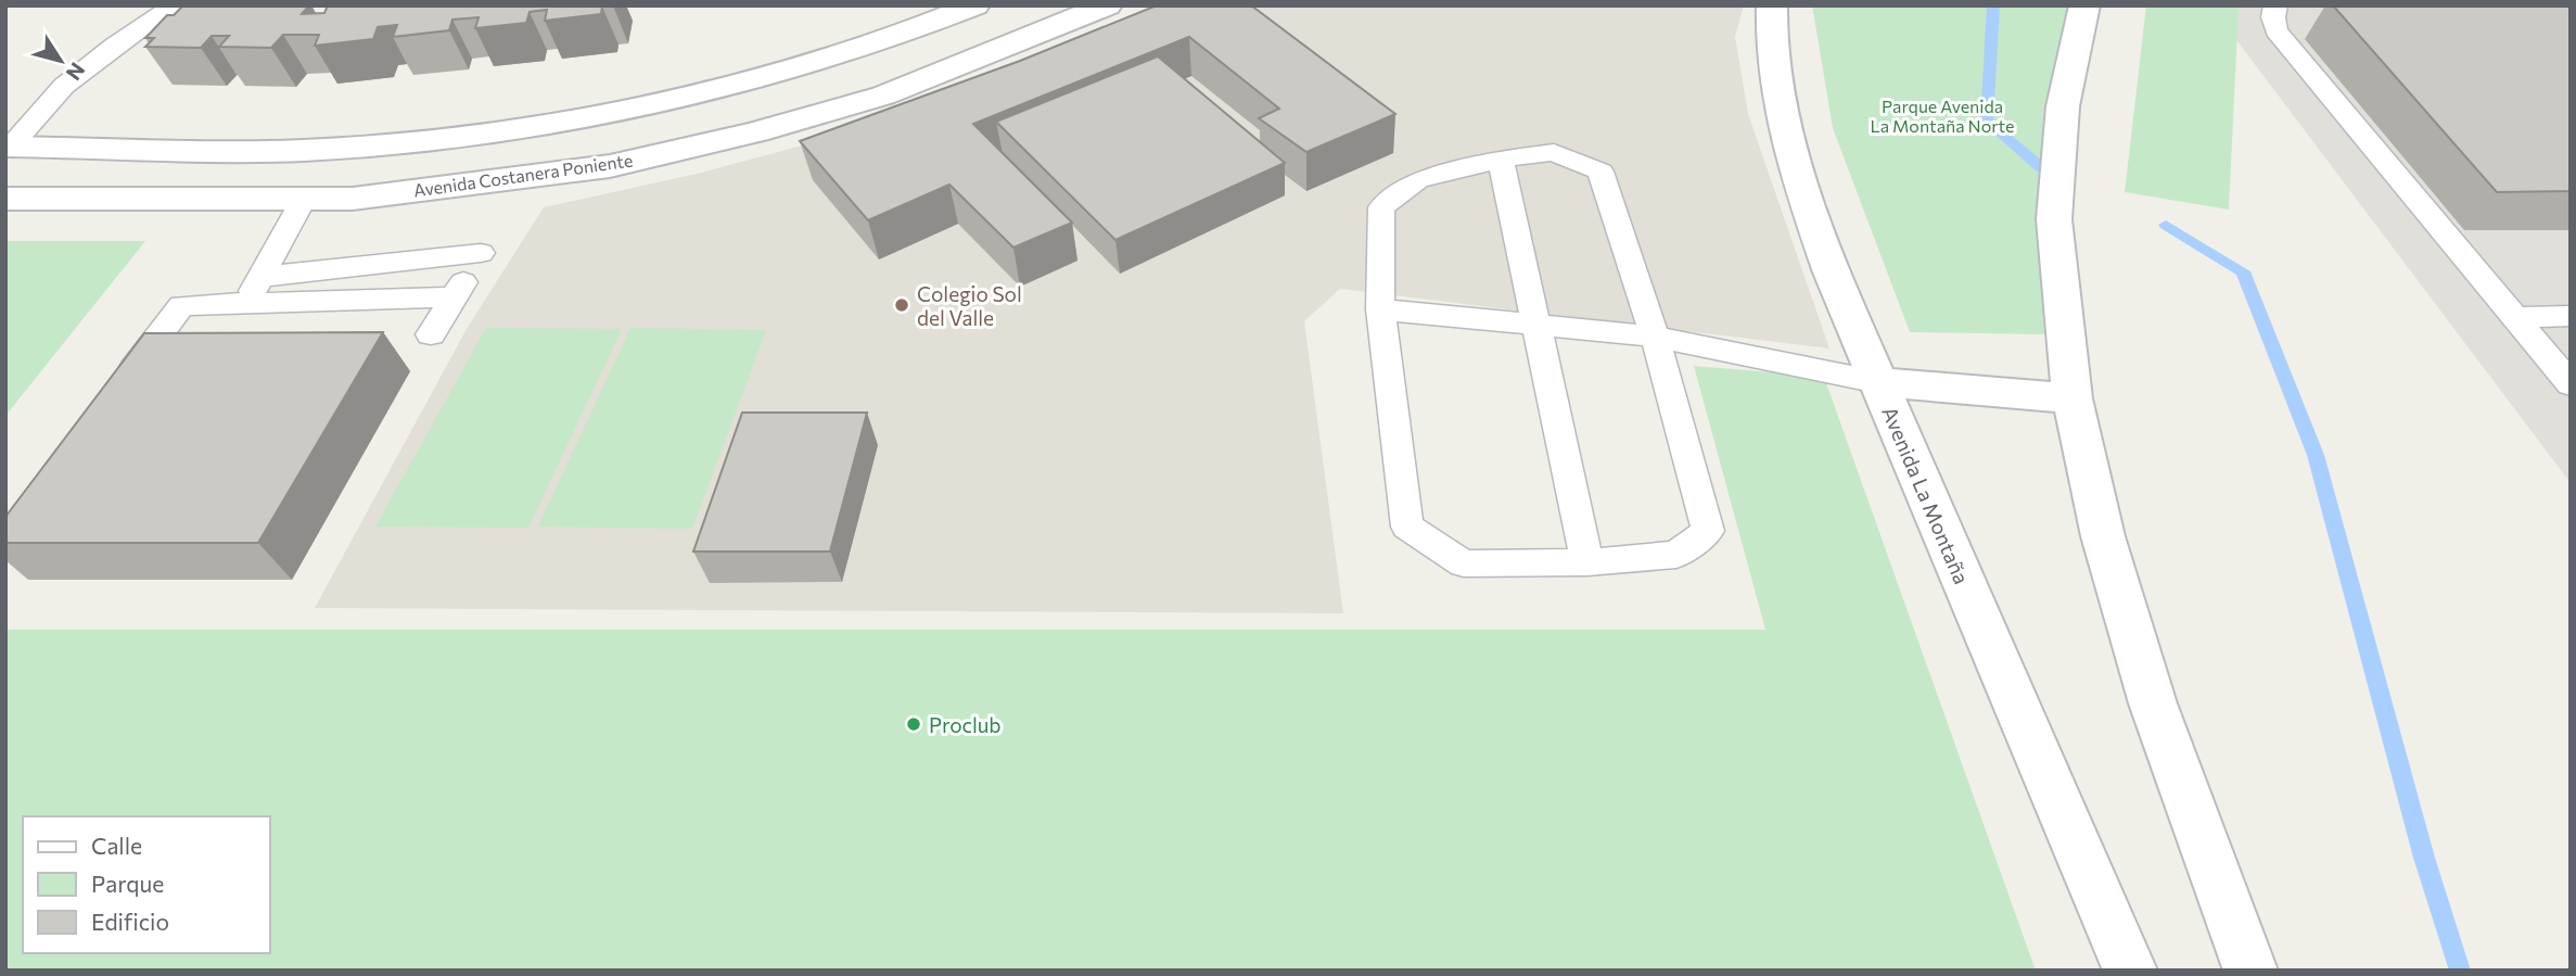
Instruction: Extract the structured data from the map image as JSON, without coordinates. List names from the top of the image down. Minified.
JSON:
{"streets":{"main road":["Avenida Costanera Poniente","Avenida La Montaña"]},"parks":["Parque Avenida La Montaña Norte"],"places":["Colegio Sol del Valle","Proclub"],"legend":["Calle","Parque","Edificio"],"north":"bottom right"}
